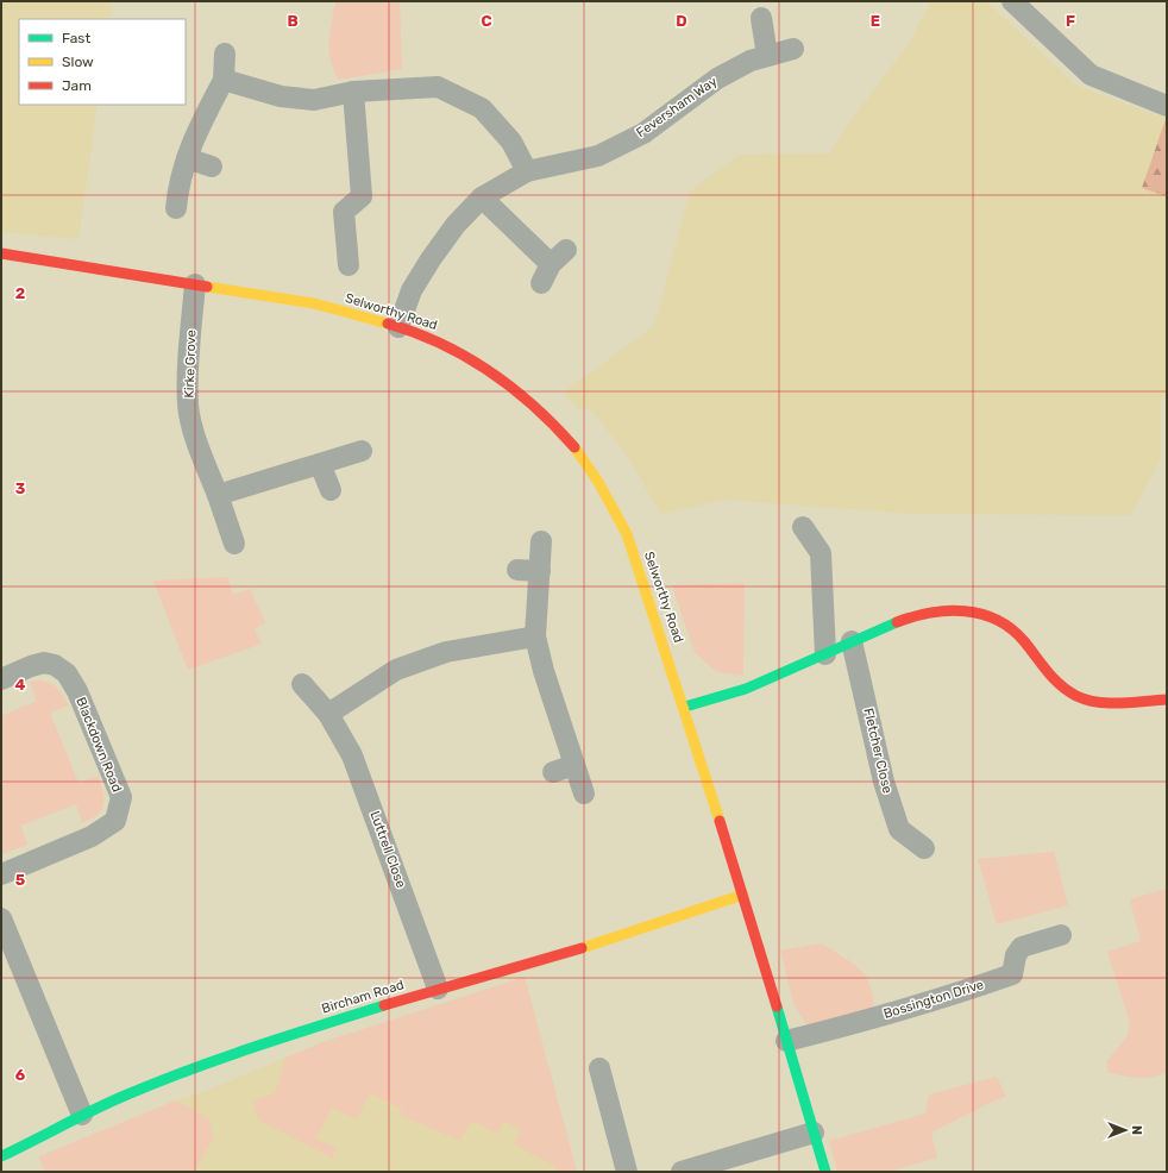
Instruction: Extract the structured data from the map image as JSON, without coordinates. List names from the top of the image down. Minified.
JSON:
{"streets":{"street":["Feversham Way","Selworthy Road","Kirke Grove","Blackdown Road","Fletcher Close","Luttrell Close","Bircham Road","Bossington Drive"]},"crossings":[["Feversham Way","Selworthy Road"],["Selworthy Road","Kirke Grove"],["Selworthy Road","Bircham Road"],["Luttrell Close","Bircham Road"]],"legend":["Fast","Slow","Jam"],"north":"right","grid":{"columns":["B","C","D","E","F"],"rows":["2","3","4","5","6"]}}
